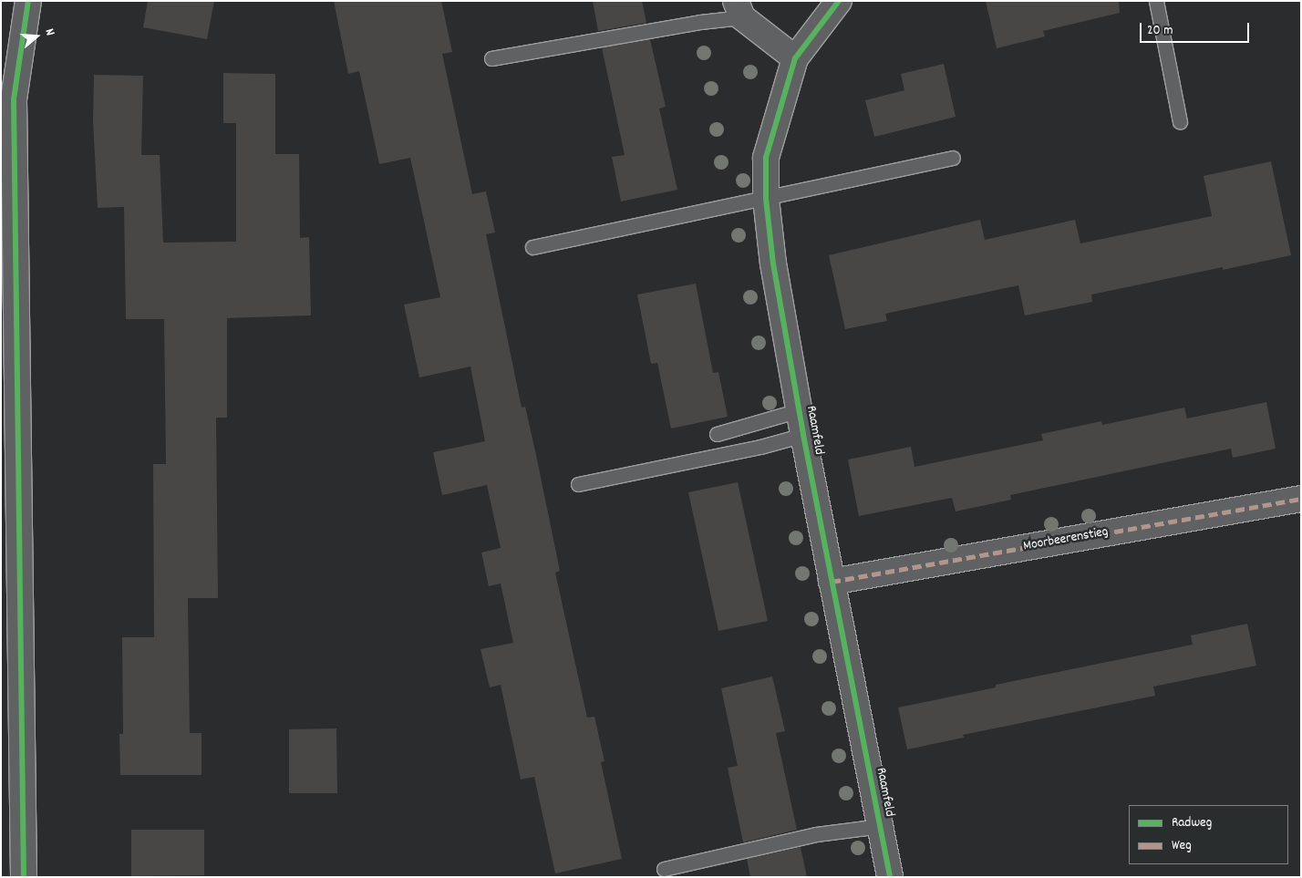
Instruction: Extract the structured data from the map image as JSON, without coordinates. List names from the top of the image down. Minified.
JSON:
{"streets":{"street":["Raamfeld","Moorbeerenstieg"]},"crossings":[["Raamfeld","Moorbeerenstieg"]],"legend":["Radweg","Weg"],"scale_bar":"20 m","north":"right"}
